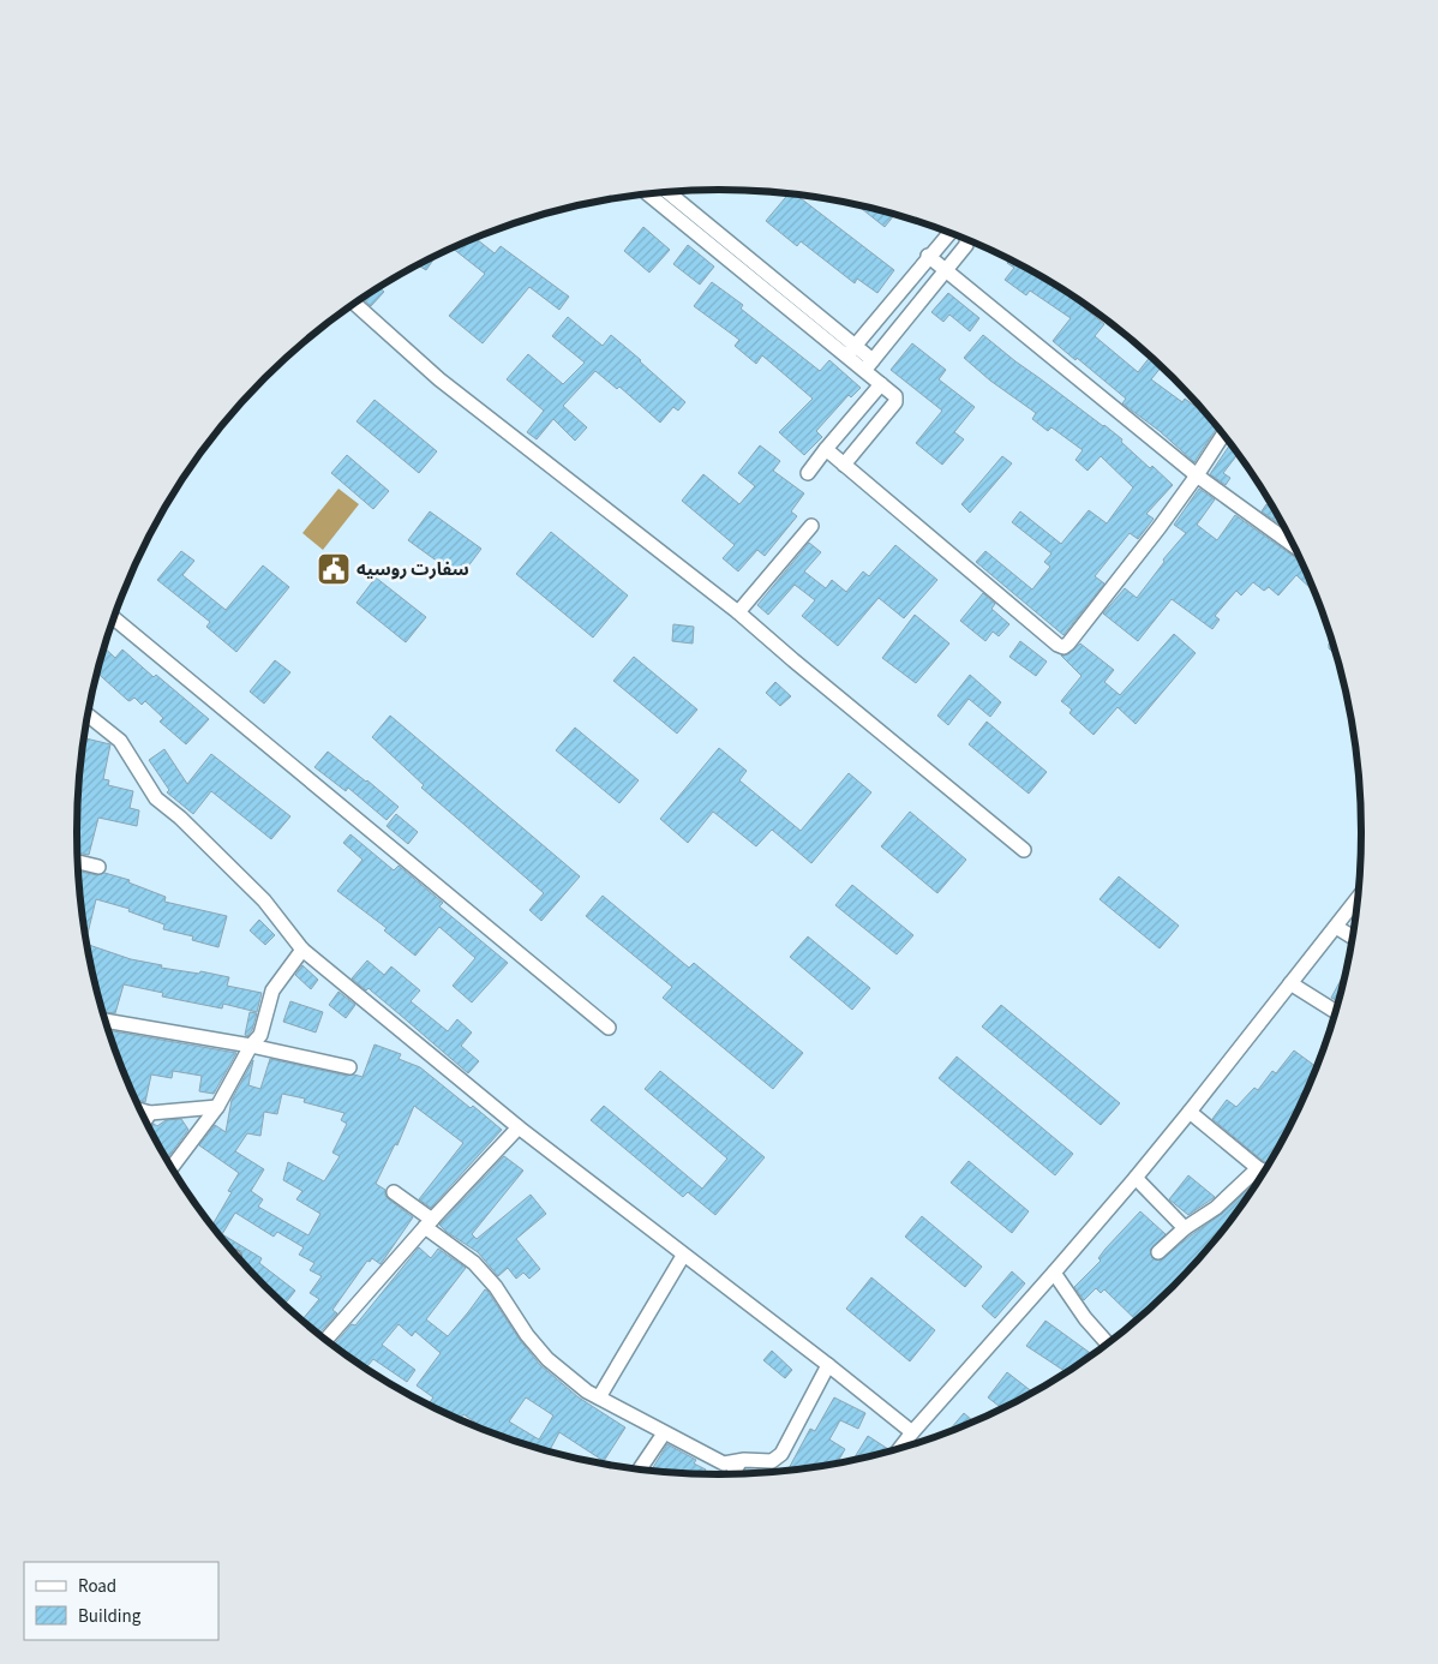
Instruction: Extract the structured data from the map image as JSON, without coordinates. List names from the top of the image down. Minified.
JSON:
{"places":{"public building":["سفارت روسیه"]},"legend":["Road","Building"]}
